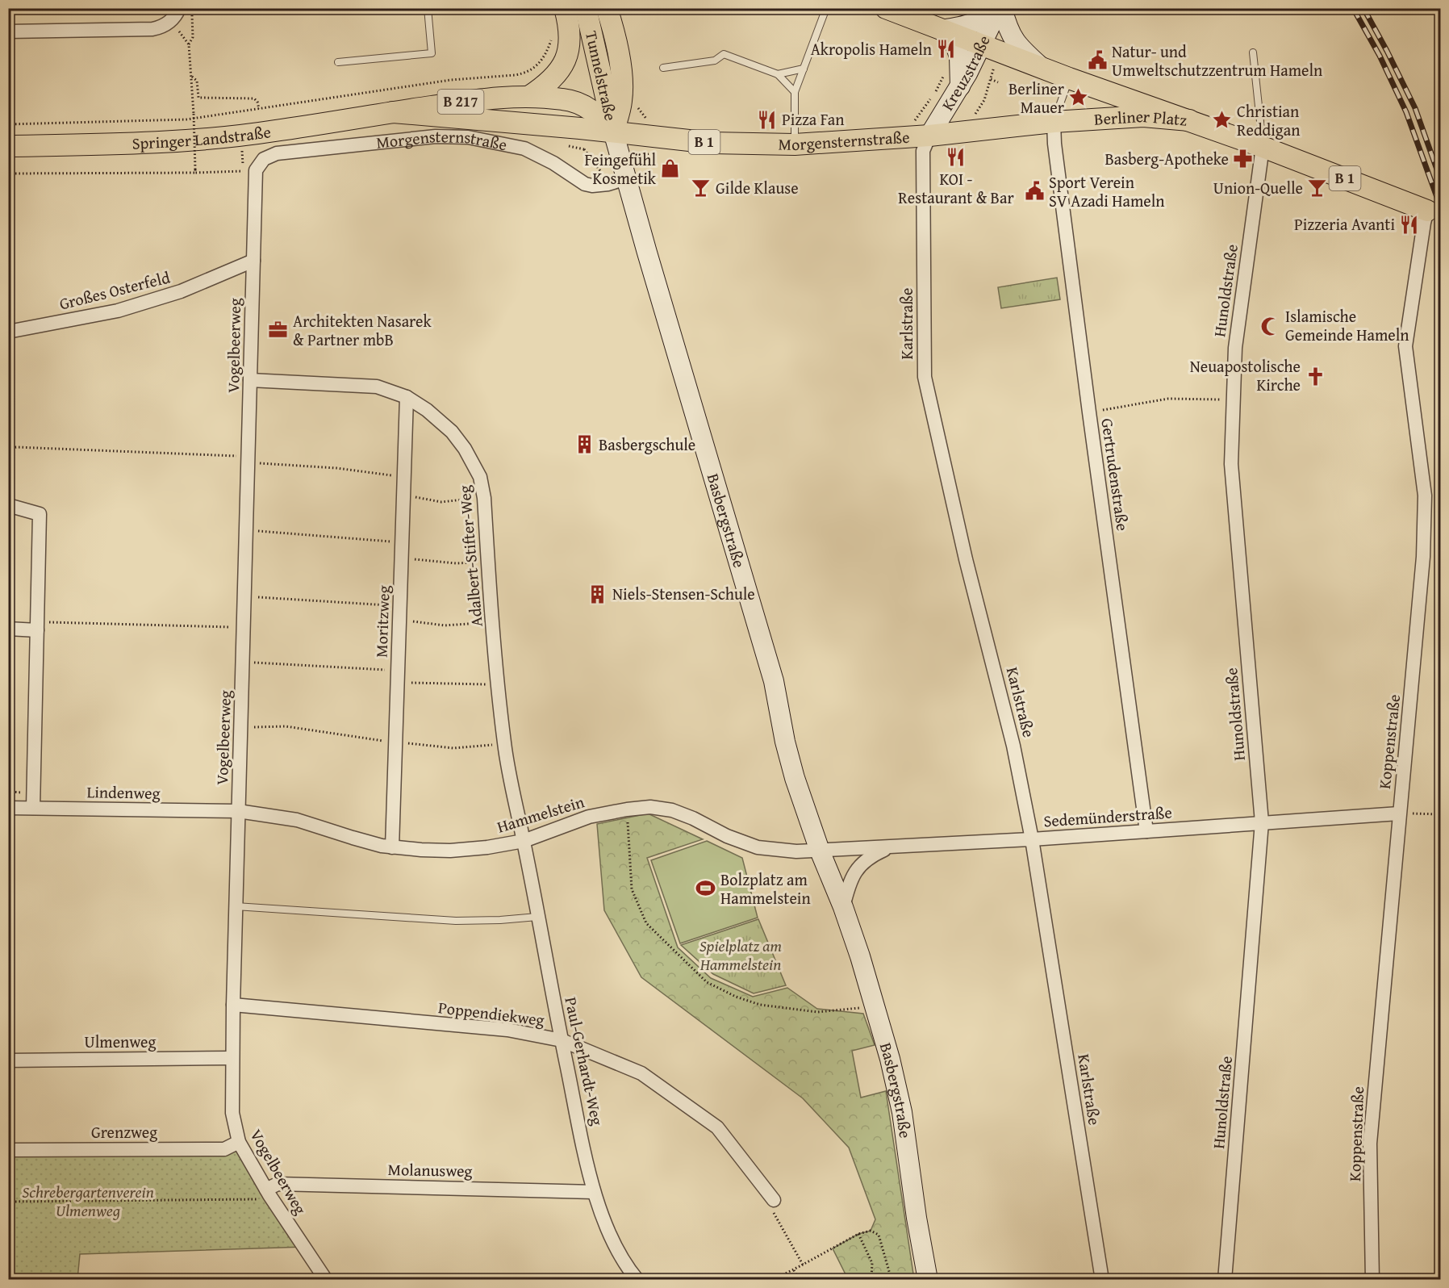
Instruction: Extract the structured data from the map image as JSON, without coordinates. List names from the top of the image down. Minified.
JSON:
{"streets":{"main road":["Kreuzstraße","Tunnelstraße","B 217","Berliner Platz","Springer Landstraße","Morgensternstraße","B 1","Basbergstraße"],"street":["Großes Osterfeld","Hunoldstraße","Karlstraße","Vogelbeerweg","Gertrudenstraße","Adalbert-Stifter-Weg","Moritzweg","Koppenstraße","Lindenweg","Hammelstein","Sedemünderstraße","Poppendiekweg","Ulmenweg","Paul-Gerhardt-Weg","Grenzweg","Molanusweg"]},"crossings":[["Kreuzstraße","Berliner Platz"],["Kreuzstraße","Morgensternstraße"],["Kreuzstraße","B 1"],["Kreuzstraße","Karlstraße"],["Tunnelstraße","B 217"],["Tunnelstraße","Springer Landstraße"],["Tunnelstraße","Morgensternstraße"],["Tunnelstraße","Basbergstraße"],["B 217","Springer Landstraße"],["B 217","Morgensternstraße"],["B 217","Basbergstraße"],["Berliner Platz","Morgensternstraße"],["Berliner Platz","B 1"],["Berliner Platz","Karlstraße"],["Berliner Platz","Gertrudenstraße"],["Springer Landstraße","Morgensternstraße"],["Springer Landstraße","Basbergstraße"],["Morgensternstraße","Karlstraße"],["Morgensternstraße","Vogelbeerweg"],["Morgensternstraße","Basbergstraße"],["B 1","Hunoldstraße"],["B 1","Koppenstraße"],["Großes Osterfeld","Vogelbeerweg"],["Hunoldstraße","Sedemünderstraße"],["Karlstraße","Sedemünderstraße"],["Vogelbeerweg","Adalbert-Stifter-Weg"],["Vogelbeerweg","Lindenweg"],["Vogelbeerweg","Hammelstein"],["Vogelbeerweg","Poppendiekweg"],["Vogelbeerweg","Ulmenweg"],["Vogelbeerweg","Grenzweg"],["Vogelbeerweg","Molanusweg"],["Gertrudenstraße","Sedemünderstraße"],["Basbergstraße","Hammelstein"],["Basbergstraße","Sedemünderstraße"],["Adalbert-Stifter-Weg","Moritzweg"],["Adalbert-Stifter-Weg","Hammelstein"],["Adalbert-Stifter-Weg","Paul-Gerhardt-Weg"],["Moritzweg","Hammelstein"],["Koppenstraße","Sedemünderstraße"],["Lindenweg","Hammelstein"],["Hammelstein","Sedemünderstraße"],["Hammelstein","Paul-Gerhardt-Weg"],["Poppendiekweg","Paul-Gerhardt-Weg"],["Paul-Gerhardt-Weg","Molanusweg"]],"parks":["Spielplatz am Hammelstein","Schrebergartenverein Ulmenweg"],"places":{"restaurant":["Akropolis Hameln","Pizza Fan","KOI - Restaurant & Bar","Pizzeria Avanti"],"public building":["Natur- und Umweltschutzzentrum Hameln","Sport Verein SV Azadi Hameln"],"place":["Berliner Mauer","Christian Reddigan"],"pharmacy":["Basberg-Apotheke"],"shop":["Feingefühl Kosmetik"],"bar":["Gilde Klause","Union-Quelle"],"mosque":["Islamische Gemeinde Hameln"],"office":["Architekten Nasarek & Partner mbB"],"church":["Neuapostolische Kirche"],"building":["Basbergschule","Niels-Stensen-Schule"],"sports":["Bolzplatz am Hammelstein"]}}
